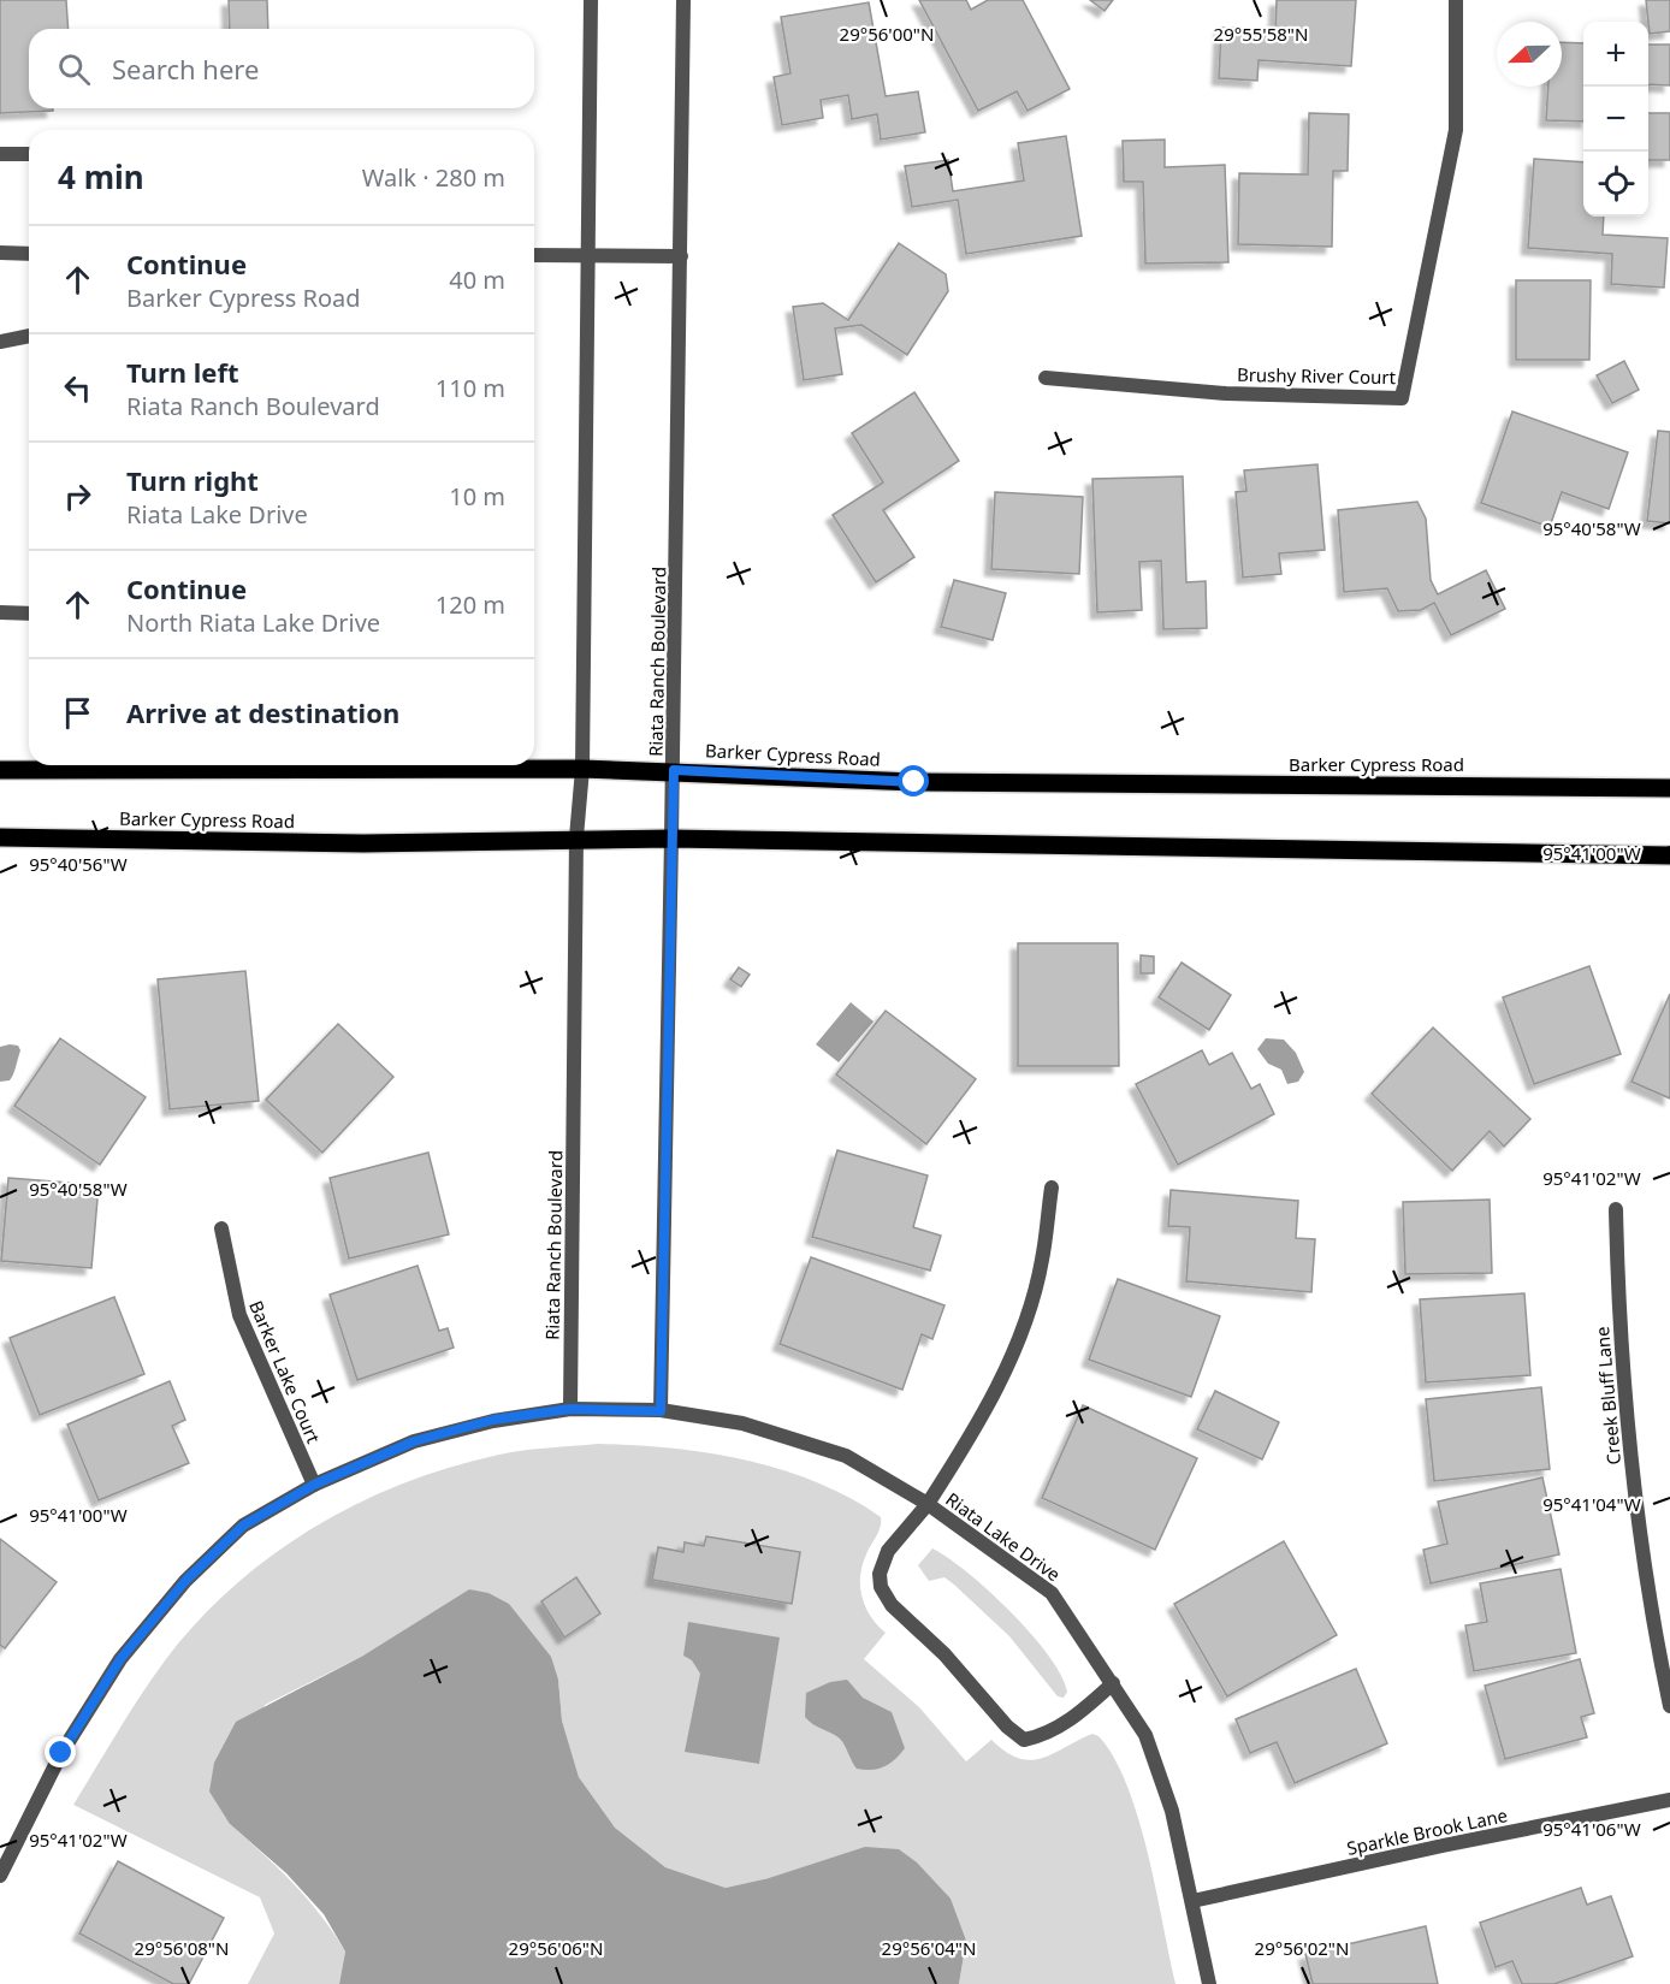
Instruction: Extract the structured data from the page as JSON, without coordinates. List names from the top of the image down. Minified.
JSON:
{"streets":{"main road":["Barker Cypress Road"],"street":["Brushy River Court","Riata Ranch Boulevard","Barker Lake Court","Creek Bluff Lane","Riata Lake Drive","Sparkle Brook Lane"]},"crossings":[["Riata Ranch Boulevard","Barker Cypress Road"],["Riata Ranch Boulevard","Riata Lake Drive"],["Barker Lake Court","Riata Lake Drive"],["Riata Lake Drive","Sparkle Brook Lane"]],"north":"left","page":{"map_buttons":["+","−"],"search":"Search here","heading":["4 min","Walk · 280 m"],"list":[["Continue","Barker Cypress Road","40 m"],["Turn left","Riata Ranch Boulevard","110 m"],["Turn right","Riata Lake Drive","10 m"],["Continue","North Riata Lake Drive","120 m"],"Arrive at destination"]},"coordinates":["29°56'00\"N","29°55'58\"N","95°40'58\"W","95°41'00\"W","95°40'56\"W","95°41'02\"W","95°41'04\"W","95°41'06\"W","29°56'08\"N","29°56'06\"N","29°56'04\"N","29°56'02\"N"]}
